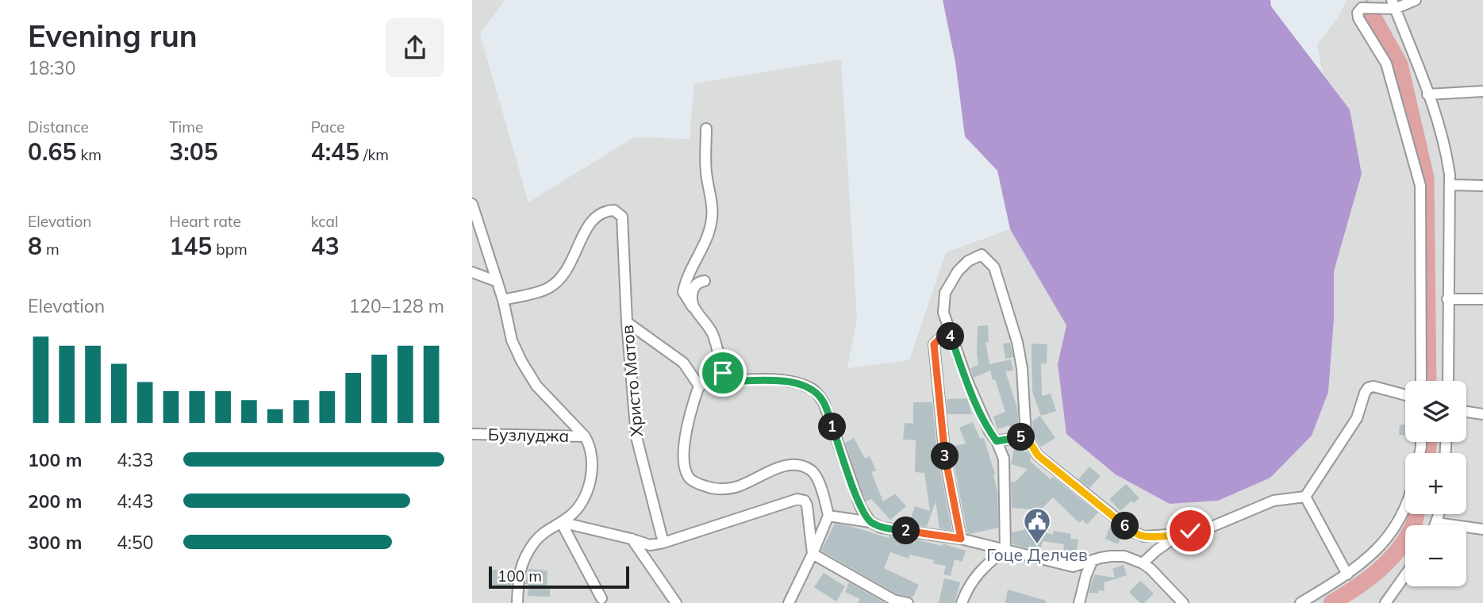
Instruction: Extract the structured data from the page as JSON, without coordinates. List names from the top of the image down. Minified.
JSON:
{"streets":{"street":["Христо Матов","Бузлуджа"]},"places":{"public building":["Гоце Делчев"]},"scale_bar":"100 m","page":{"heading":["Evening run","18:30"],"stats":[["Distance","0.65 km"],["Time","3:05"],["Pace","4:45 /km"],["Elevation","8 m"],["Heart rate","145 bpm"],["kcal","43"]],"chart":["Elevation","120–128 m"],"pins":["4","1","5","3","6","2"],"map_buttons":["+","−"],"list":[{"name":"100 m","note":"4:33"},{"name":"200 m","note":"4:43"},{"name":"300 m","note":"4:50"}],"scale":"100 m"}}
